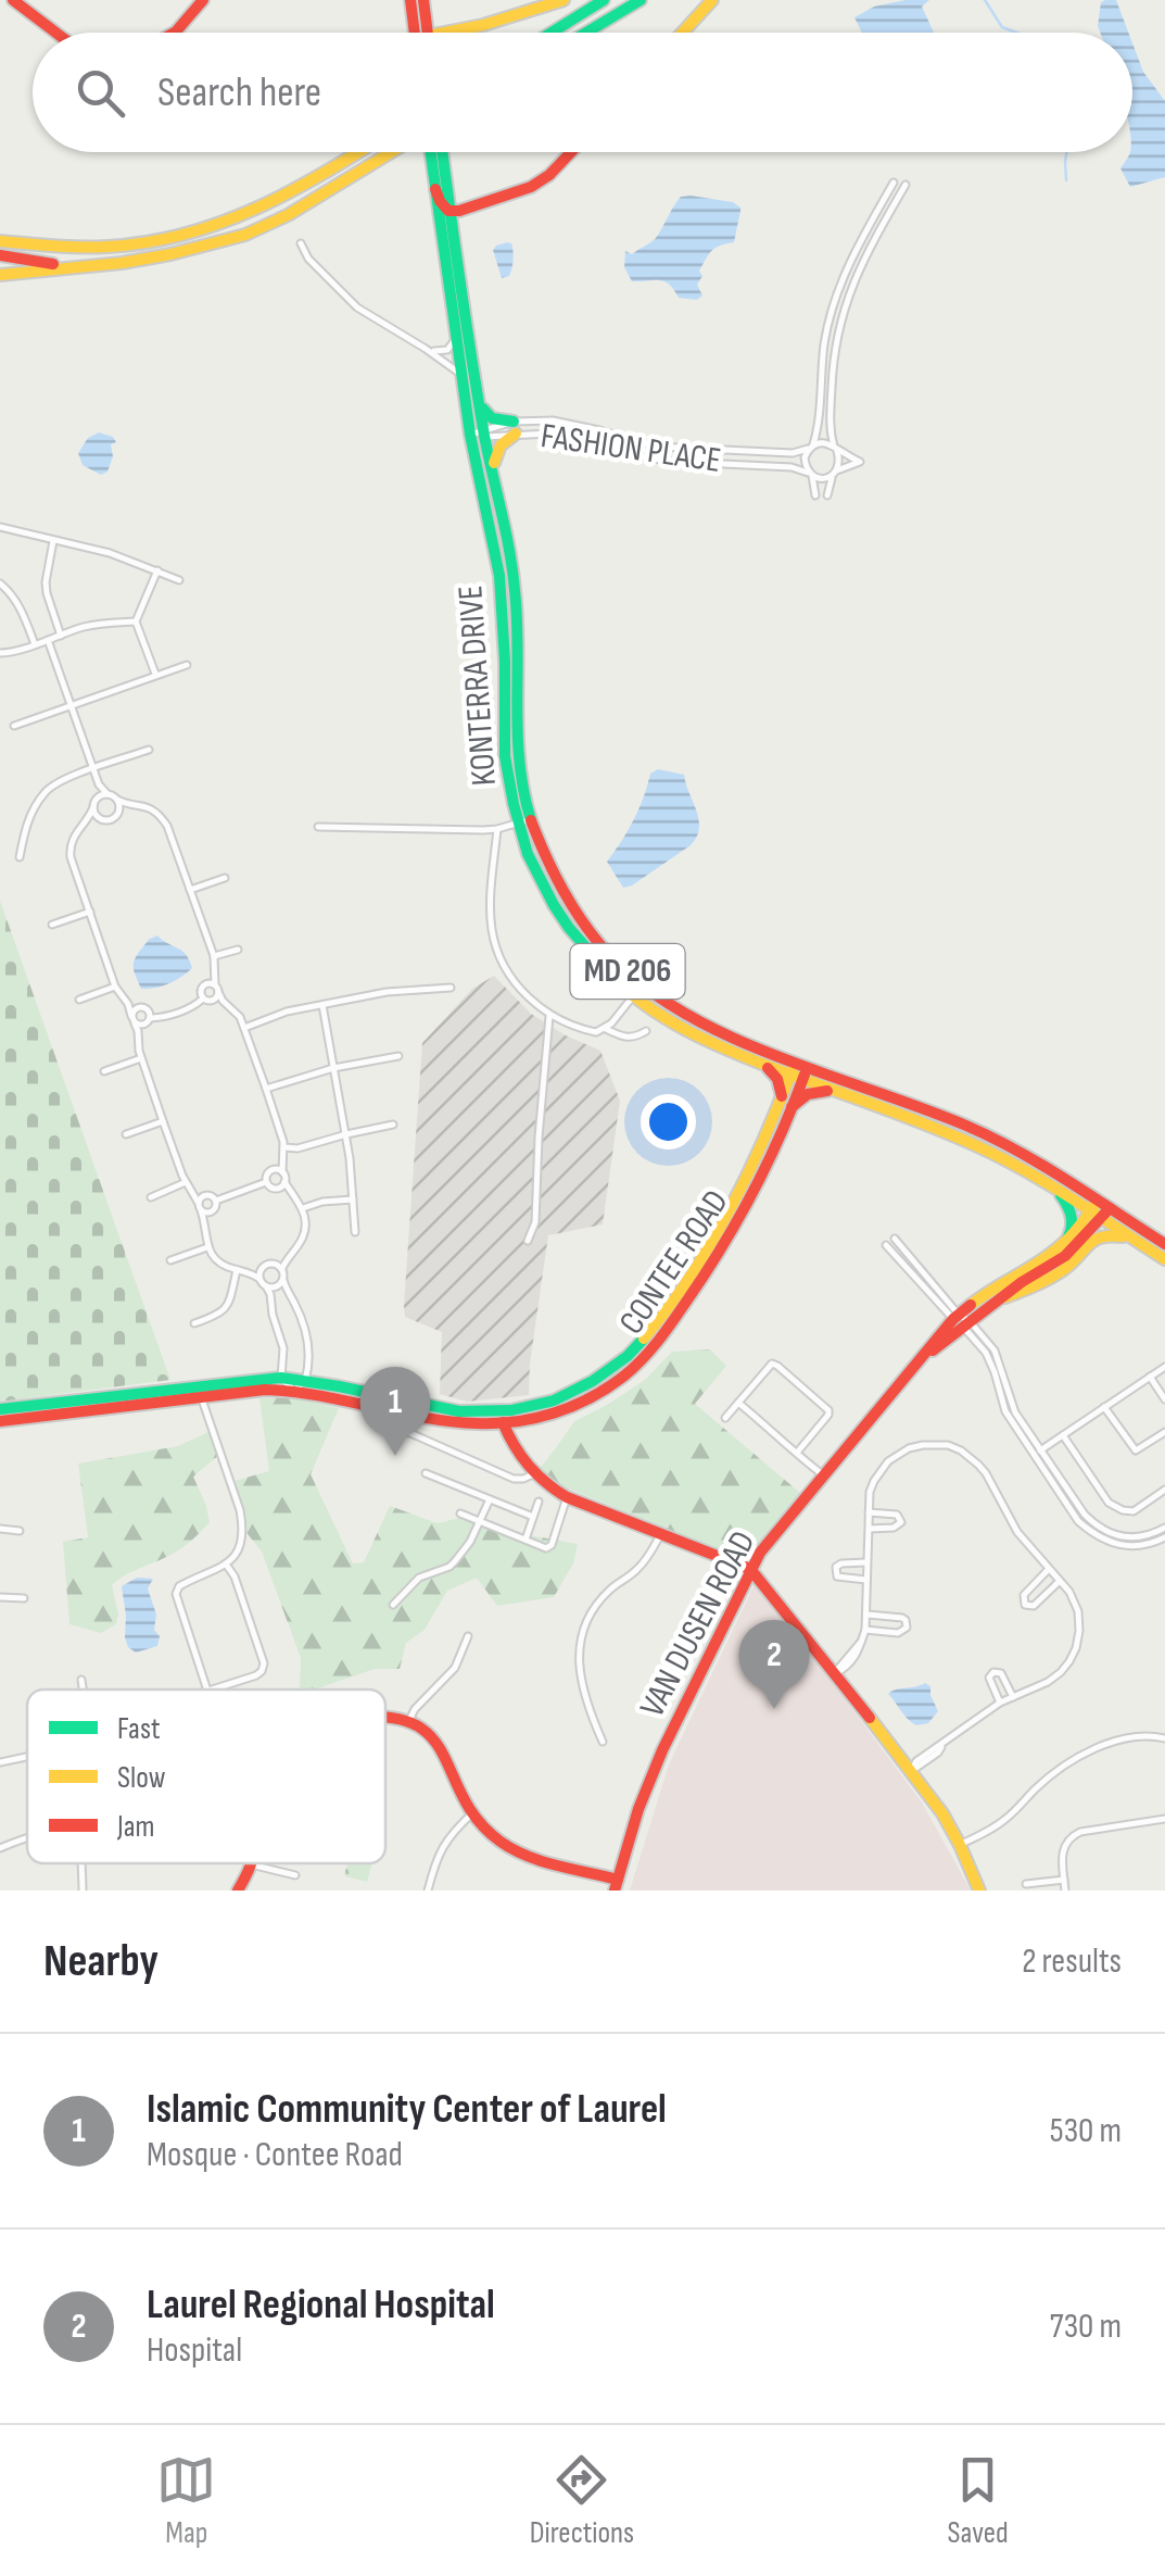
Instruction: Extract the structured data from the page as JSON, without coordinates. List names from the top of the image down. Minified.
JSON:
{"streets":{"main road":["KONTERRA DRIVE","MD 206","CONTEE ROAD","VAN DUSEN ROAD"],"street":["FASHION PLACE"]},"crossings":[["FASHION PLACE","KONTERRA DRIVE"],["KONTERRA DRIVE","CONTEE ROAD"],["KONTERRA DRIVE","VAN DUSEN ROAD"]],"legend":["Fast","Slow","Jam"],"page":{"search":"Search here","pins":["1","2"],"heading":["Nearby","2 results"],"list":[{"mark":"1","name":"Islamic Community Center of Laurel","note":"Mosque · Contee Road","value":"530 m"},{"mark":"2","name":"Laurel Regional Hospital","note":"Hospital","value":"730 m"}],"nav":["Map","Directions","Saved"]}}
